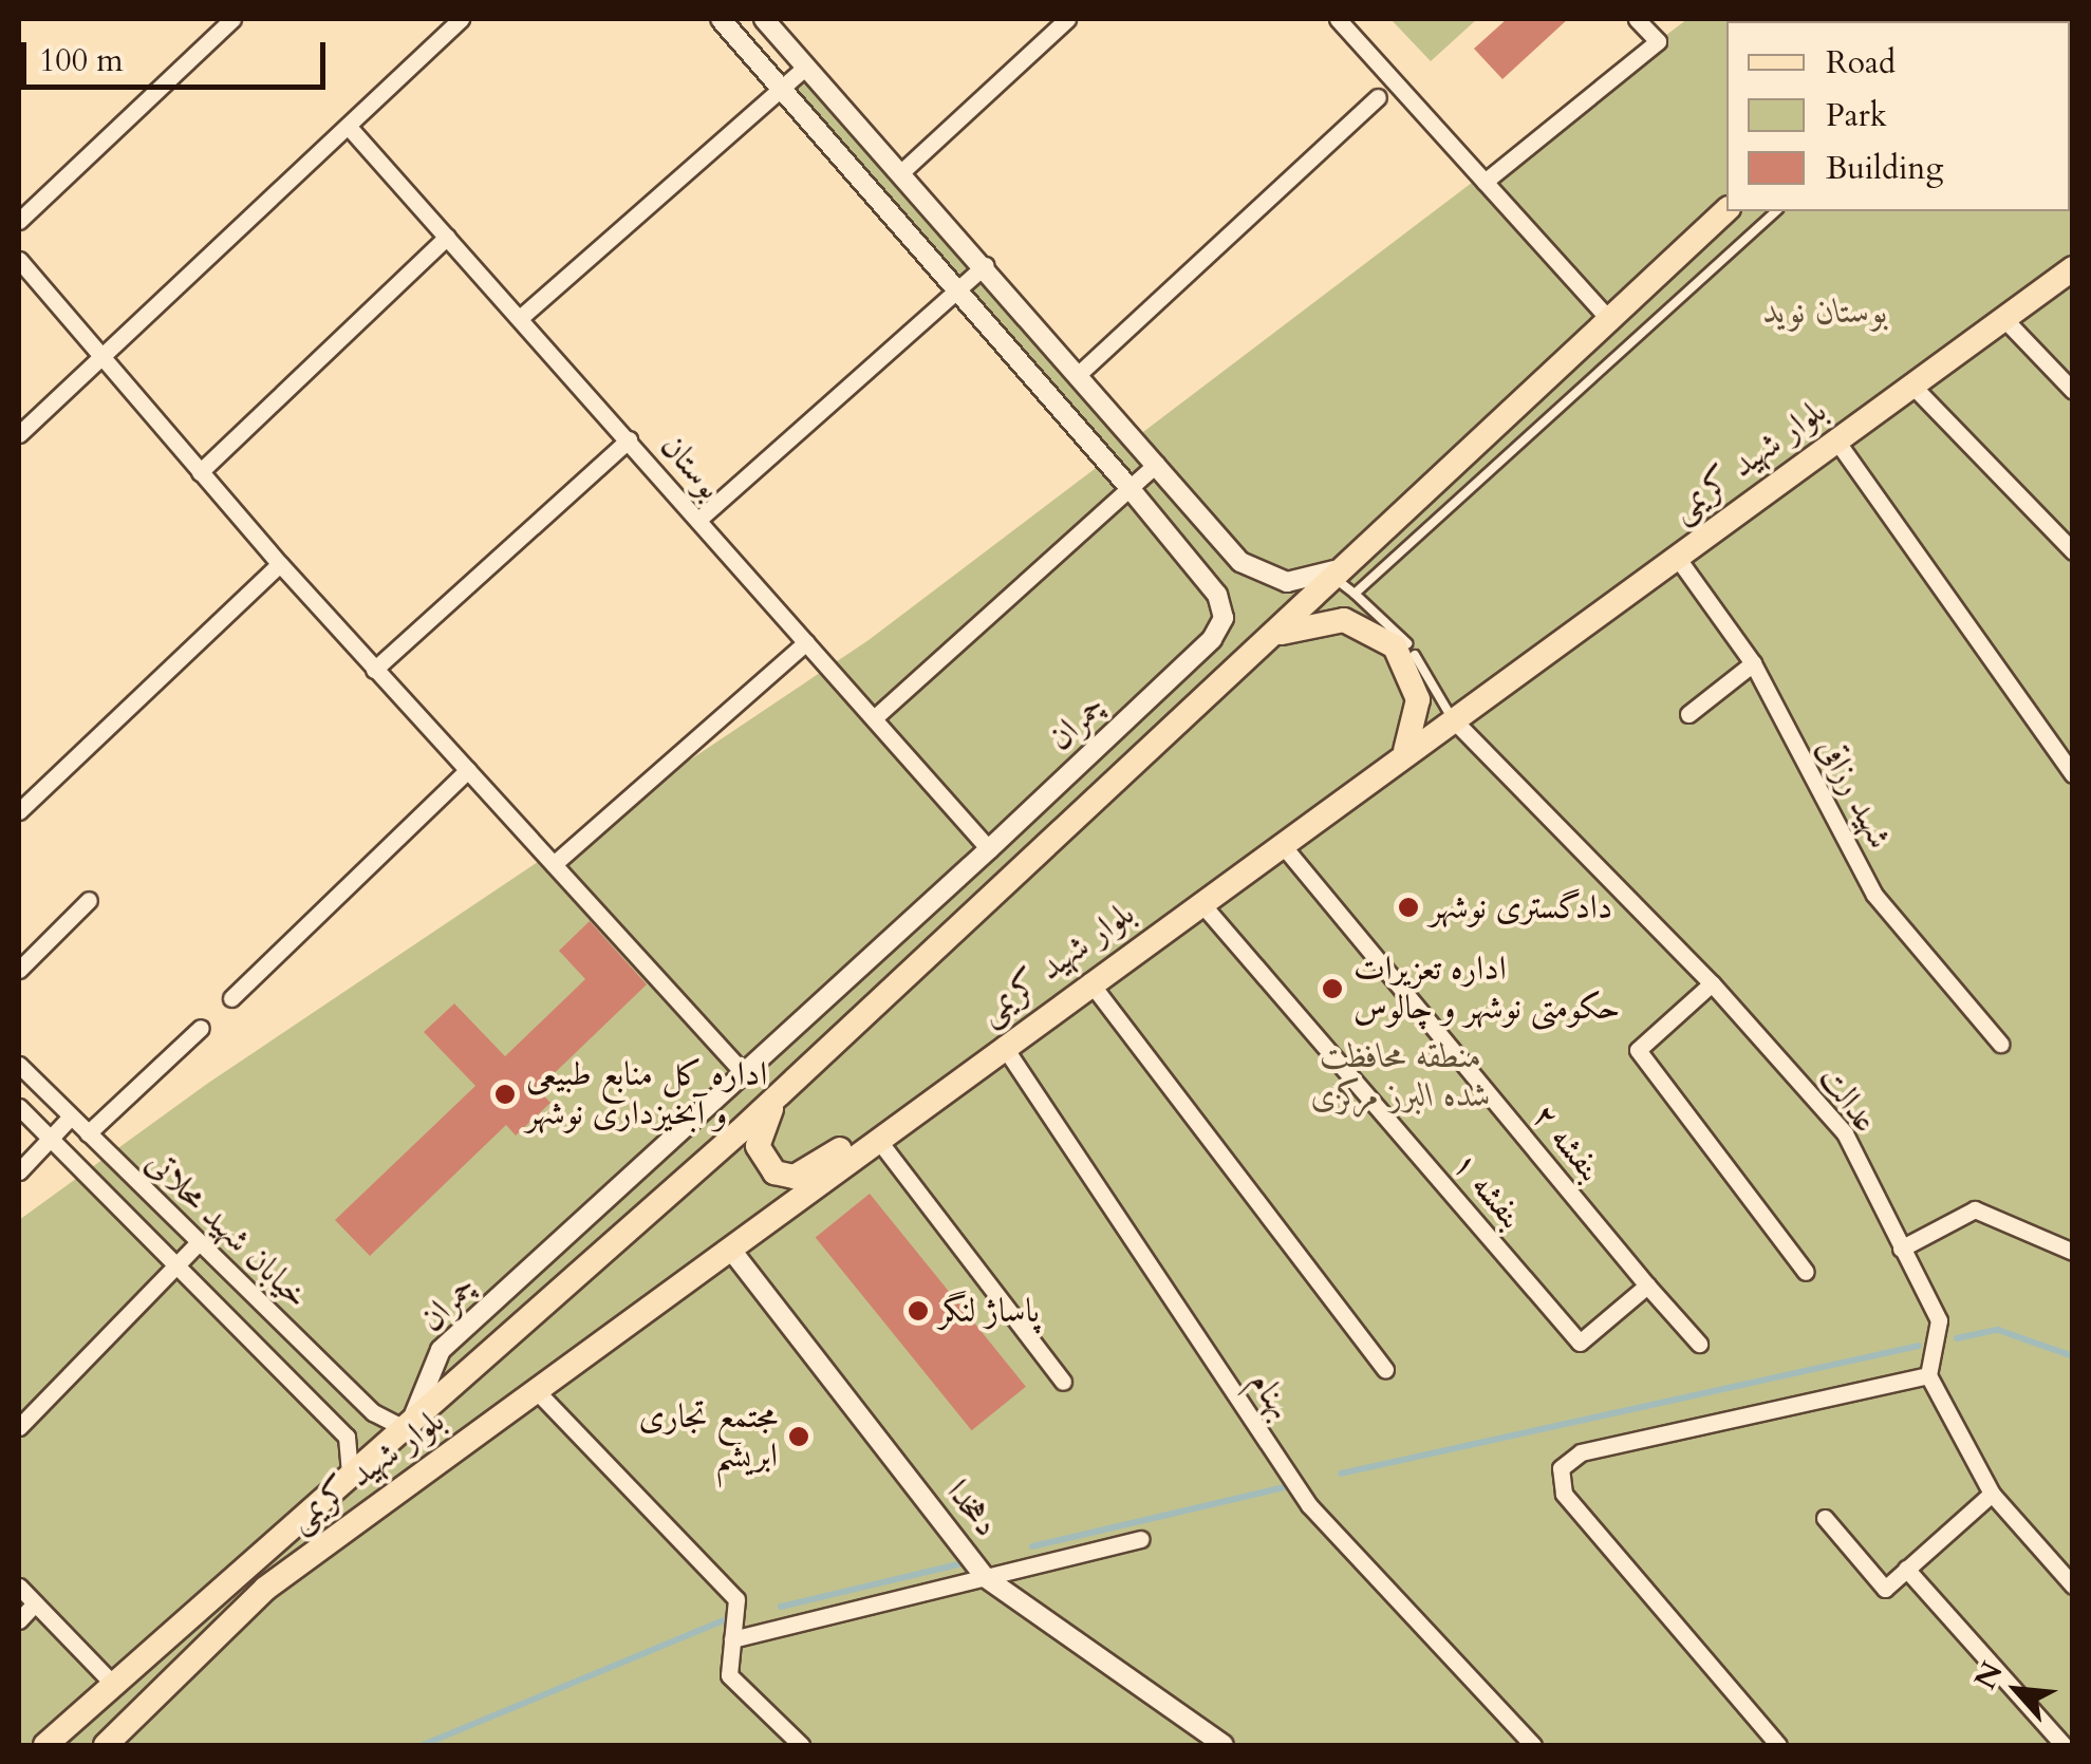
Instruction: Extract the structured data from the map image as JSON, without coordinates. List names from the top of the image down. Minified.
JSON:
{"streets":{"main road":["بلوار شهید کریمی"],"street":["بوستان","چمران","شهید رزاقی","عدالت","بنفشه ۲","بنفشه ۱","خیابان شهید محلاتی","بهنام","دهخدا"]},"crossings":[["بلوار شهید کریمی","چمران"],["بلوار شهید کریمی","شهید رزاقی"],["بلوار شهید کریمی","عدالت"],["بلوار شهید کریمی","بنفشه ۲"],["بلوار شهید کریمی","بنفشه ۱"],["بلوار شهید کریمی","خیابان شهید محلاتی"],["بلوار شهید کریمی","بهنام"],["بلوار شهید کریمی","دهخدا"],["بوستان","چمران"],["چمران","خیابان شهید محلاتی"],["بنفشه ۲","بنفشه ۱"]],"parks":["بوستان نوید","منطقه محافظت شده البرز مرکزی"],"places":["دادگستری نوشهر","اداره تعزیرات حکومتی نوشهر و چالوس","اداره كل منابع طبيعی و آبخيزداری نوشهر","پاساژ لنگر","مجتمع تجاری ابریشم"],"legend":["Road","Park","Building"],"scale_bar":"100 m","north":"top left"}
